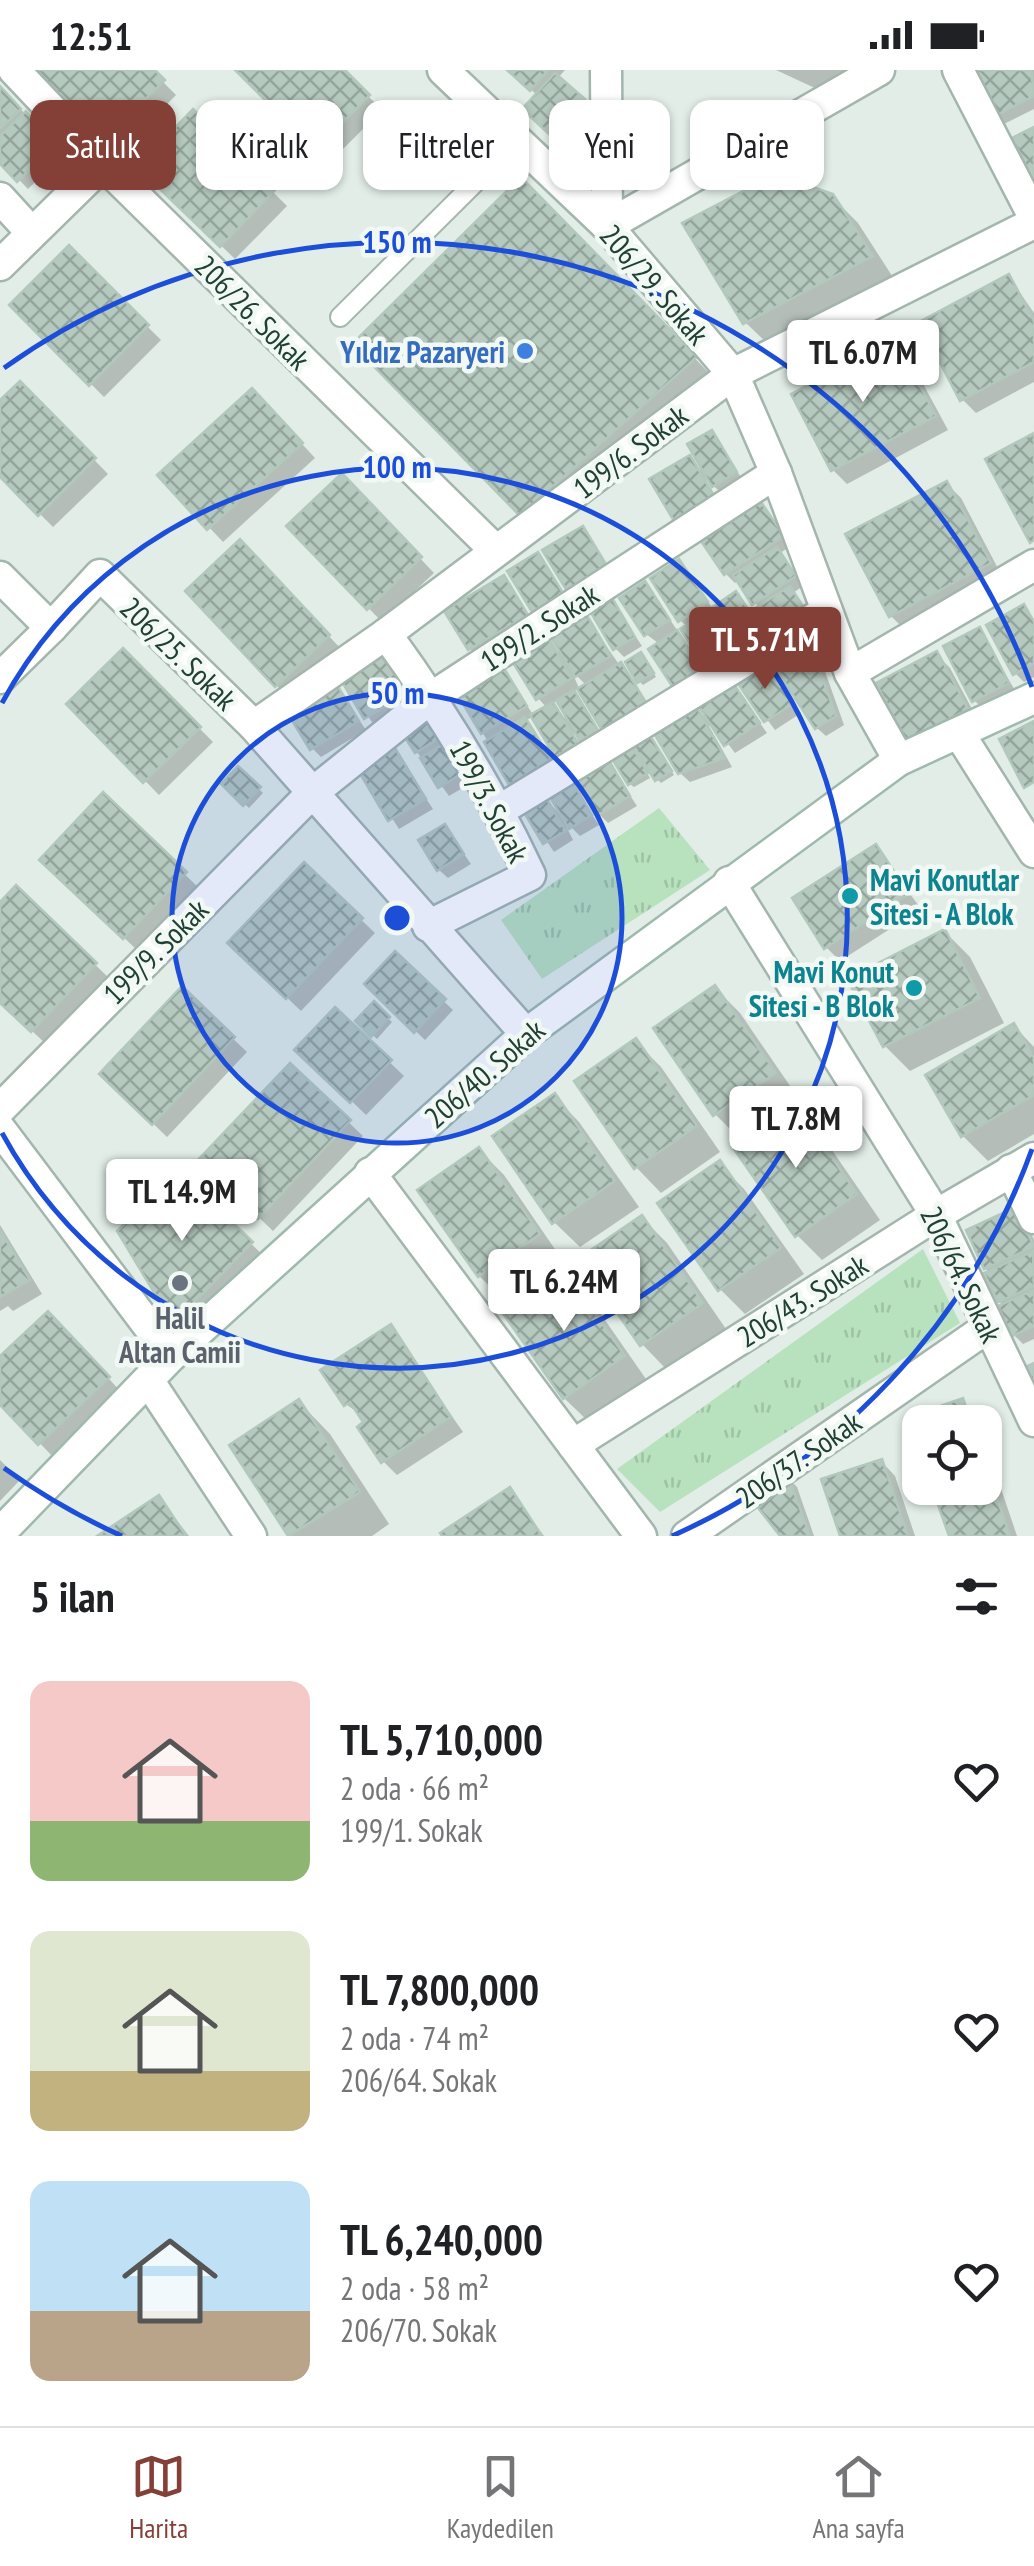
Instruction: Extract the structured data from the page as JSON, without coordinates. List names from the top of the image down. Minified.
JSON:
{"streets":{"street":["206/29. Sokak","206/26. Sokak","199/6. Sokak","199/2. Sokak","206/25. Sokak","199/3. Sokak","199/9. Sokak","206/40. Sokak","206/64. Sokak","206/43. Sokak","206/37. Sokak"]},"crossings":[["206/29. Sokak","199/6. Sokak"],["206/29. Sokak","199/2. Sokak"],["206/29. Sokak","206/40. Sokak"],["206/26. Sokak","199/6. Sokak"],["199/6. Sokak","206/25. Sokak"],["199/6. Sokak","199/3. Sokak"],["199/2. Sokak","206/25. Sokak"],["199/2. Sokak","199/3. Sokak"],["199/2. Sokak","199/9. Sokak"],["206/25. Sokak","199/3. Sokak"],["206/25. Sokak","199/9. Sokak"],["206/25. Sokak","206/40. Sokak"],["206/40. Sokak","206/64. Sokak"],["206/64. Sokak","206/43. Sokak"],["206/64. Sokak","206/37. Sokak"]],"places":["Yıldız Pazaryeri","Mavi Konutlar Sitesi - A Blok","Mavi Konut Sitesi - B Blok","Halil Altan Camii"],"page":{"status":"12:51","chip":["Satılık","Kiralık","Filtreler","Yeni","Daire"],"price":["TL 6.07M","TL 5.71M","TL 7.8M","TL 14.9M","TL 6.24M"],"heading":"5 ilan","list":[{"name":"TL 5,710,000","note":"2 oda · 66 m² · 199/1. Sokak"},{"name":"TL 7,800,000","note":"2 oda · 74 m² · 206/64. Sokak"},{"name":"TL 6,240,000","note":"2 oda · 58 m² · 206/70. Sokak"}],"tabs":["Harita","Kaydedilen","Ana sayfa"]},"rings":["150 m","100 m","50 m"]}
